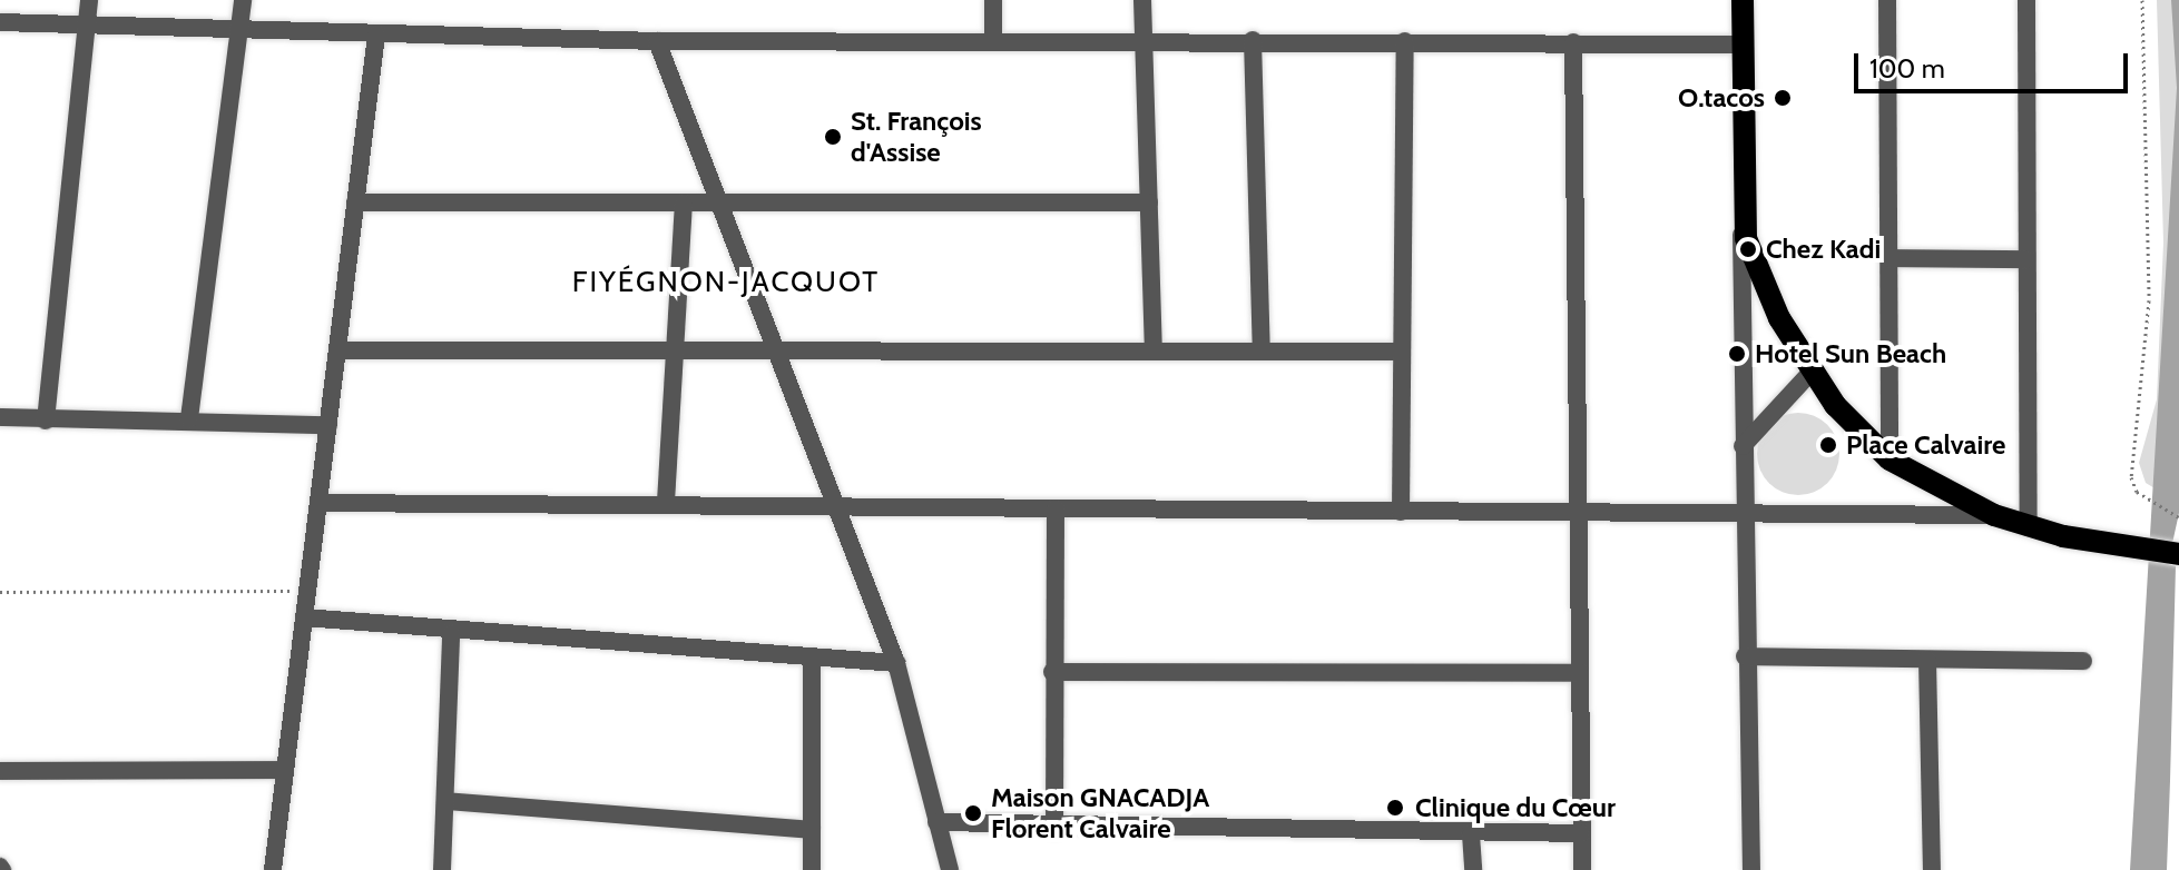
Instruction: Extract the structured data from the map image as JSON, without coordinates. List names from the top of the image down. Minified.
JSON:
{"districts":["FIYÉGNON-JACQUOT"],"places":["O.tacos","St. François d'Assise","Chez Kadi","Hotel Sun Beach","Place Calvaire","Clinique du Cœur","Maison GNACADJA Florent Calvaire"],"scale_bar":"100 m"}
